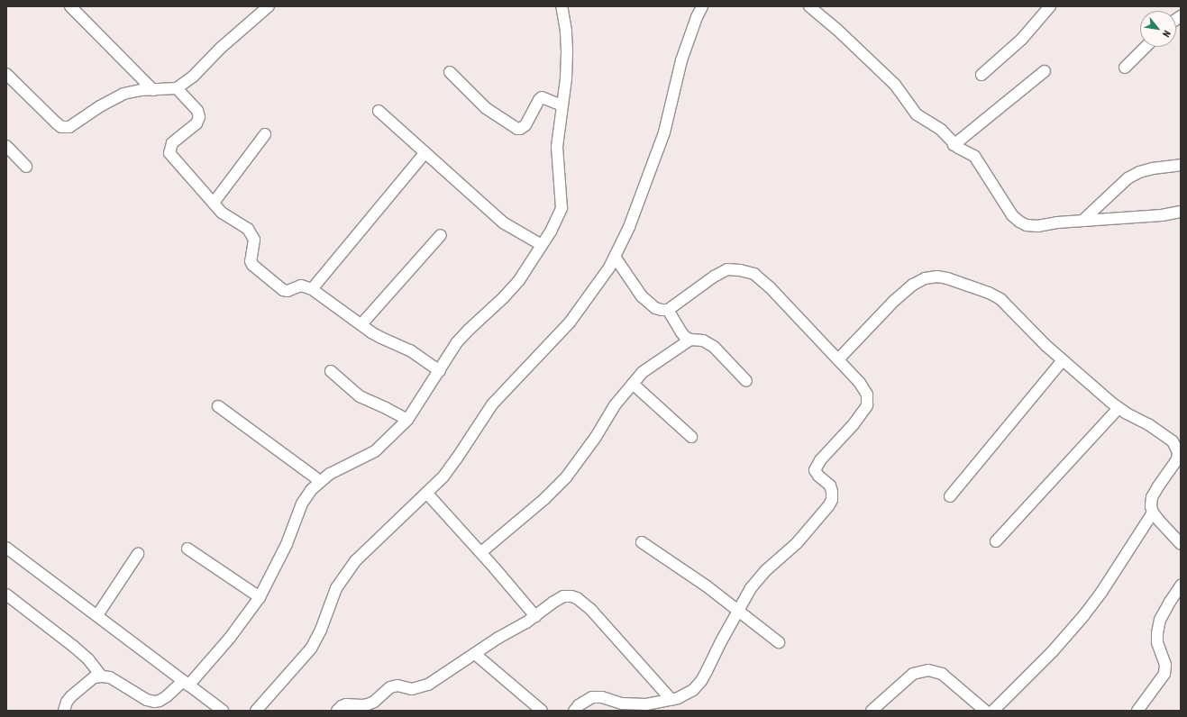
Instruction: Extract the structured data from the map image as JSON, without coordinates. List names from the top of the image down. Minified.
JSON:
{"north":"bottom right"}
